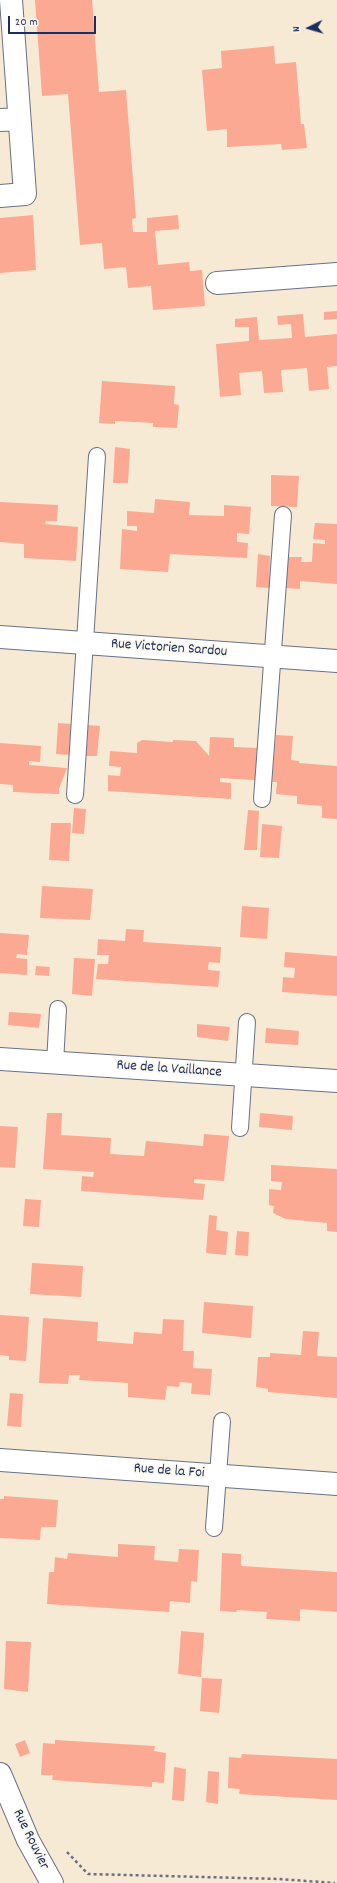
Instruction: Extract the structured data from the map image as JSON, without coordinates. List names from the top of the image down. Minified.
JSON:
{"streets":{"street":["Rue Victorien Sardou","Rue de la Vaillance","Rue de la Foi","Rue Rouvier"]},"scale_bar":"20 m","north":"left"}
